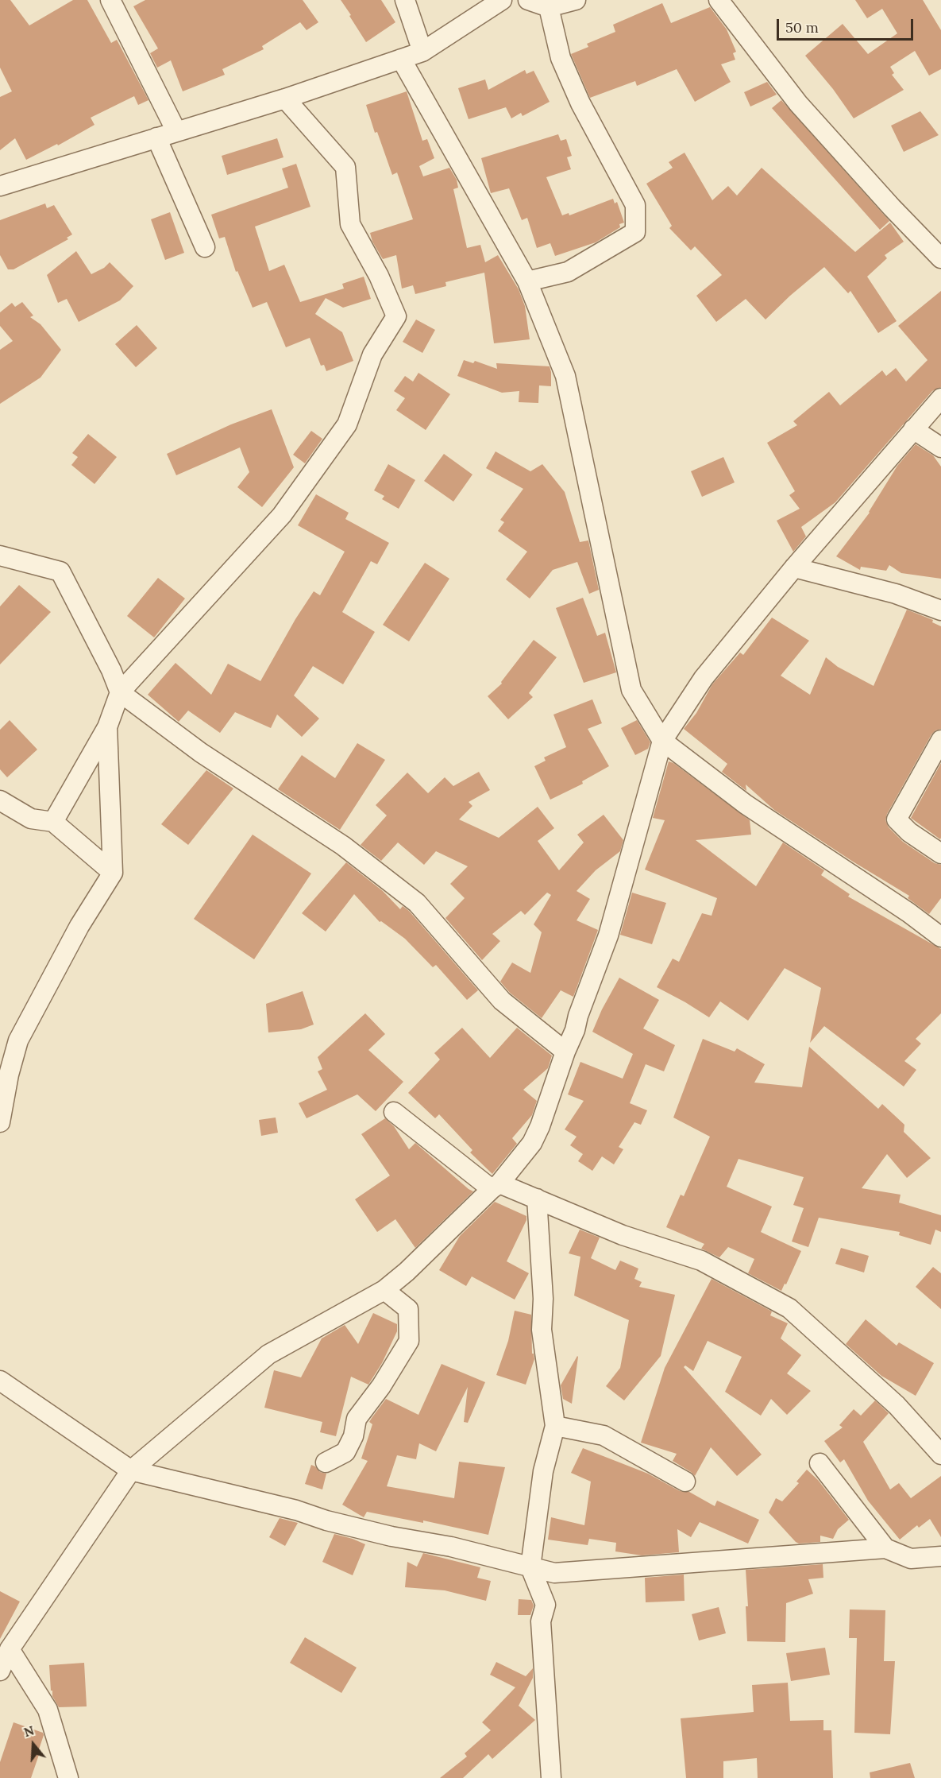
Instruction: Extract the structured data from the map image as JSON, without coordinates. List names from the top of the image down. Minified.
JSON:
{"scale_bar":"50 m","north":"top"}
